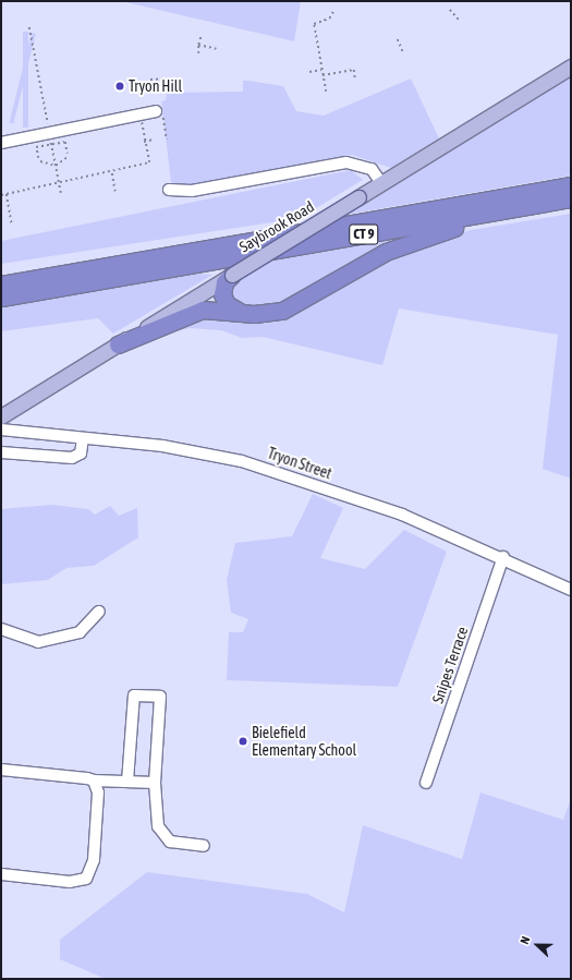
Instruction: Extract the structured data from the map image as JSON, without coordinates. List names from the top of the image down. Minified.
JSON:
{"streets":{"highway":["CT 9"],"main road":["Saybrook Road"],"street":["Tryon Street","Snipes Terrace"]},"crossings":[["Tryon Street","Snipes Terrace"]],"places":["Tryon Hill","Bielefield Elementary School"],"north":"left"}
